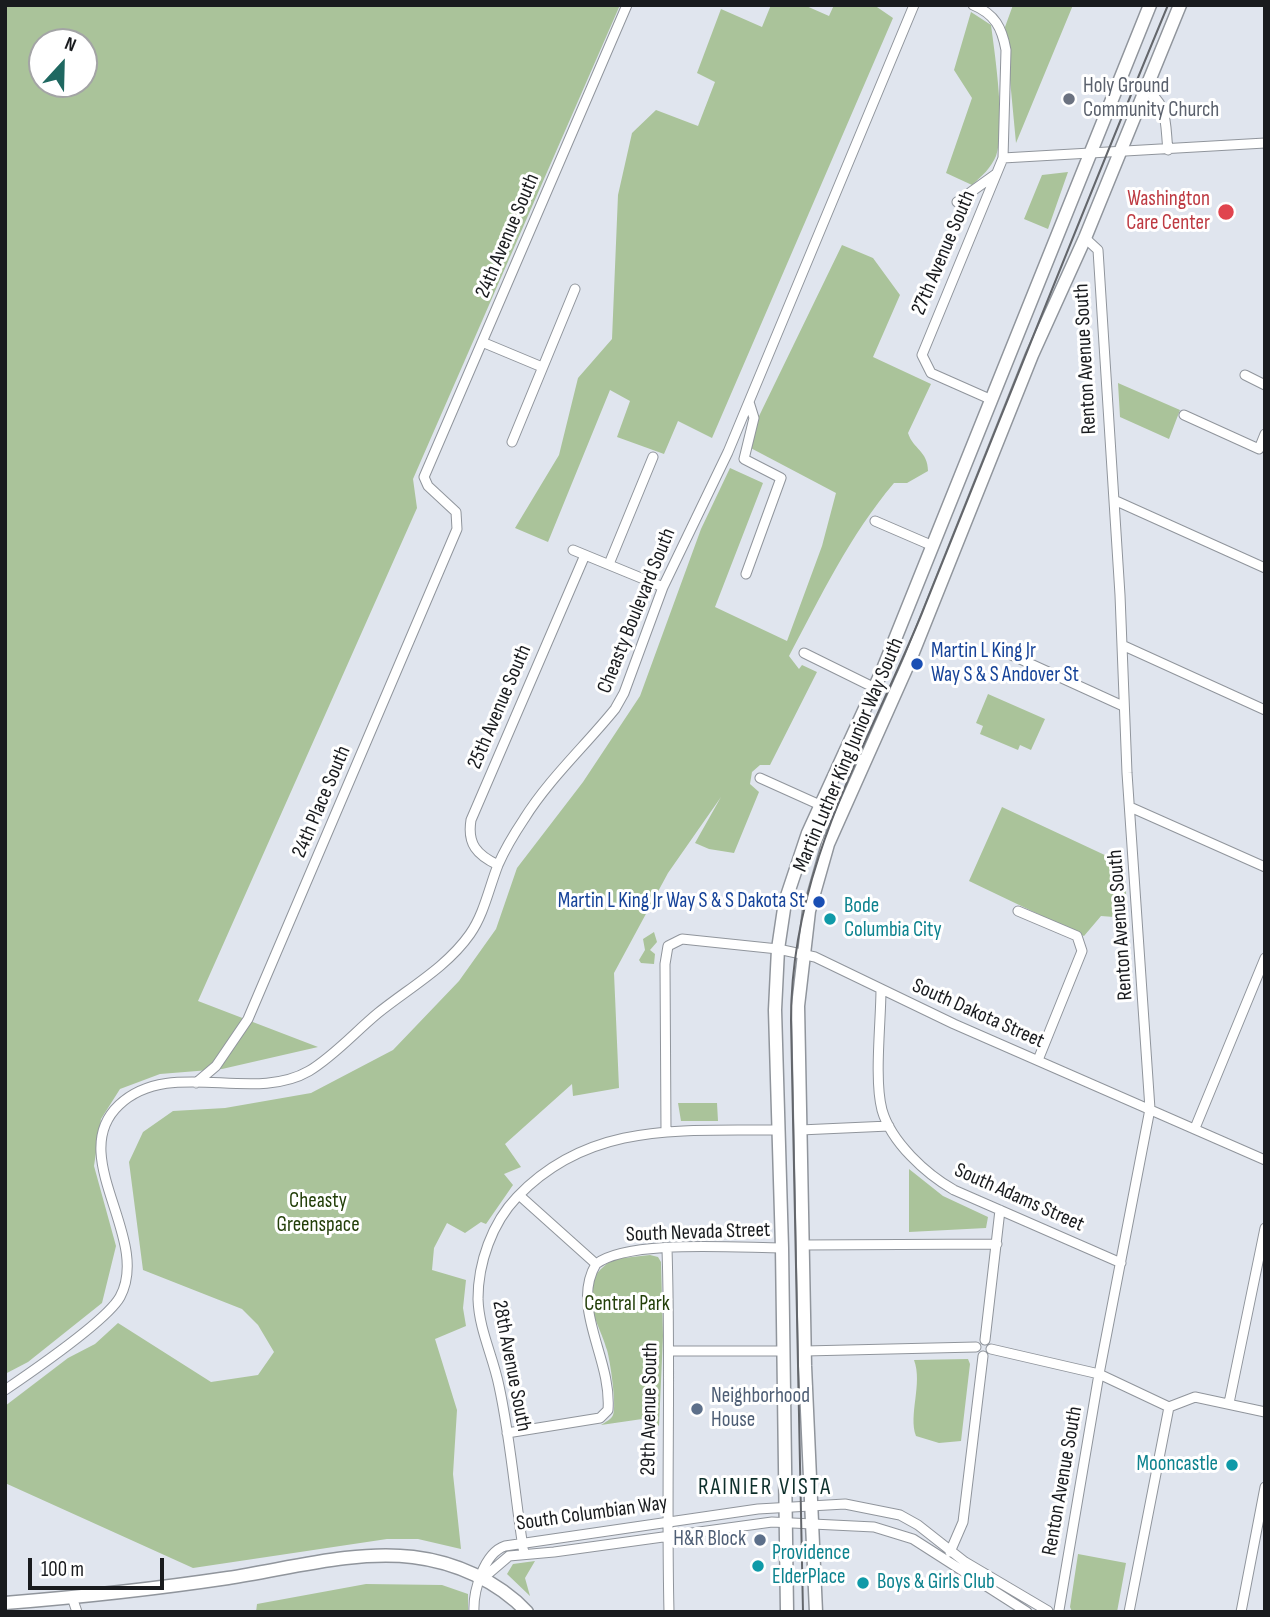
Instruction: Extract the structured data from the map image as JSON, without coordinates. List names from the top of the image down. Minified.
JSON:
{"streets":{"main road":["Martin Luther King Junior Way South"],"street":["24th Avenue South","27th Avenue South","Renton Avenue South","Cheasty Boulevard South","25th Avenue South","24th Place South","South Dakota Street","South Adams Street","South Nevada Street","28th Avenue South","29th Avenue South","South Columbian Way"]},"crossings":[["24th Avenue South","24th Place South"],["27th Avenue South","Martin Luther King Junior Way South"],["Renton Avenue South","Martin Luther King Junior Way South"],["Renton Avenue South","South Dakota Street"],["Renton Avenue South","South Adams Street"],["Cheasty Boulevard South","25th Avenue South"],["Cheasty Boulevard South","24th Place South"],["Martin Luther King Junior Way South","South Dakota Street"],["Martin Luther King Junior Way South","South Nevada Street"],["Martin Luther King Junior Way South","South Columbian Way"],["South Nevada Street","29th Avenue South"],["28th Avenue South","South Columbian Way"],["29th Avenue South","South Columbian Way"]],"districts":["RAINIER VISTA"],"parks":["Cheasty Greenspace","Central Park"],"places":["Holy Ground Community Church","Washington Care Center","Martin L King Jr Way S & S Andover St","Martin L King Jr Way S & S Dakota St","Bode Columbia City","Neighborhood House","Mooncastle","H&R Block","Providence ElderPlace","Boys & Girls Club"],"scale_bar":"100 m","north":"top"}
